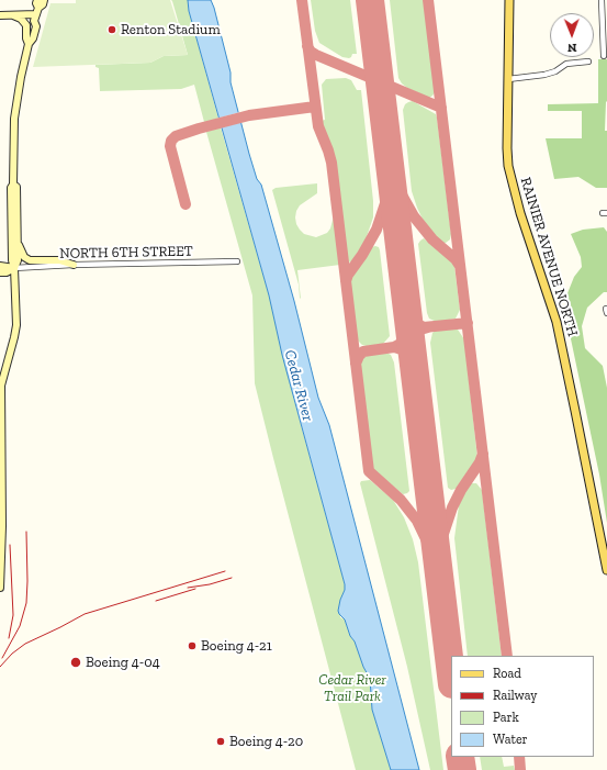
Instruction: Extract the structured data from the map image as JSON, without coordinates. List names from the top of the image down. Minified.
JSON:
{"streets":{"main road":["NORTH 6TH STREET","RAINIER AVENUE NORTH"]},"water":["Cedar River"],"parks":["Cedar River Trail Park"],"places":["Renton Stadium","Boeing 4-21","Boeing 4-04","Boeing 4-20"],"legend":["Road","Railway","Park","Water"],"north":"bottom"}
